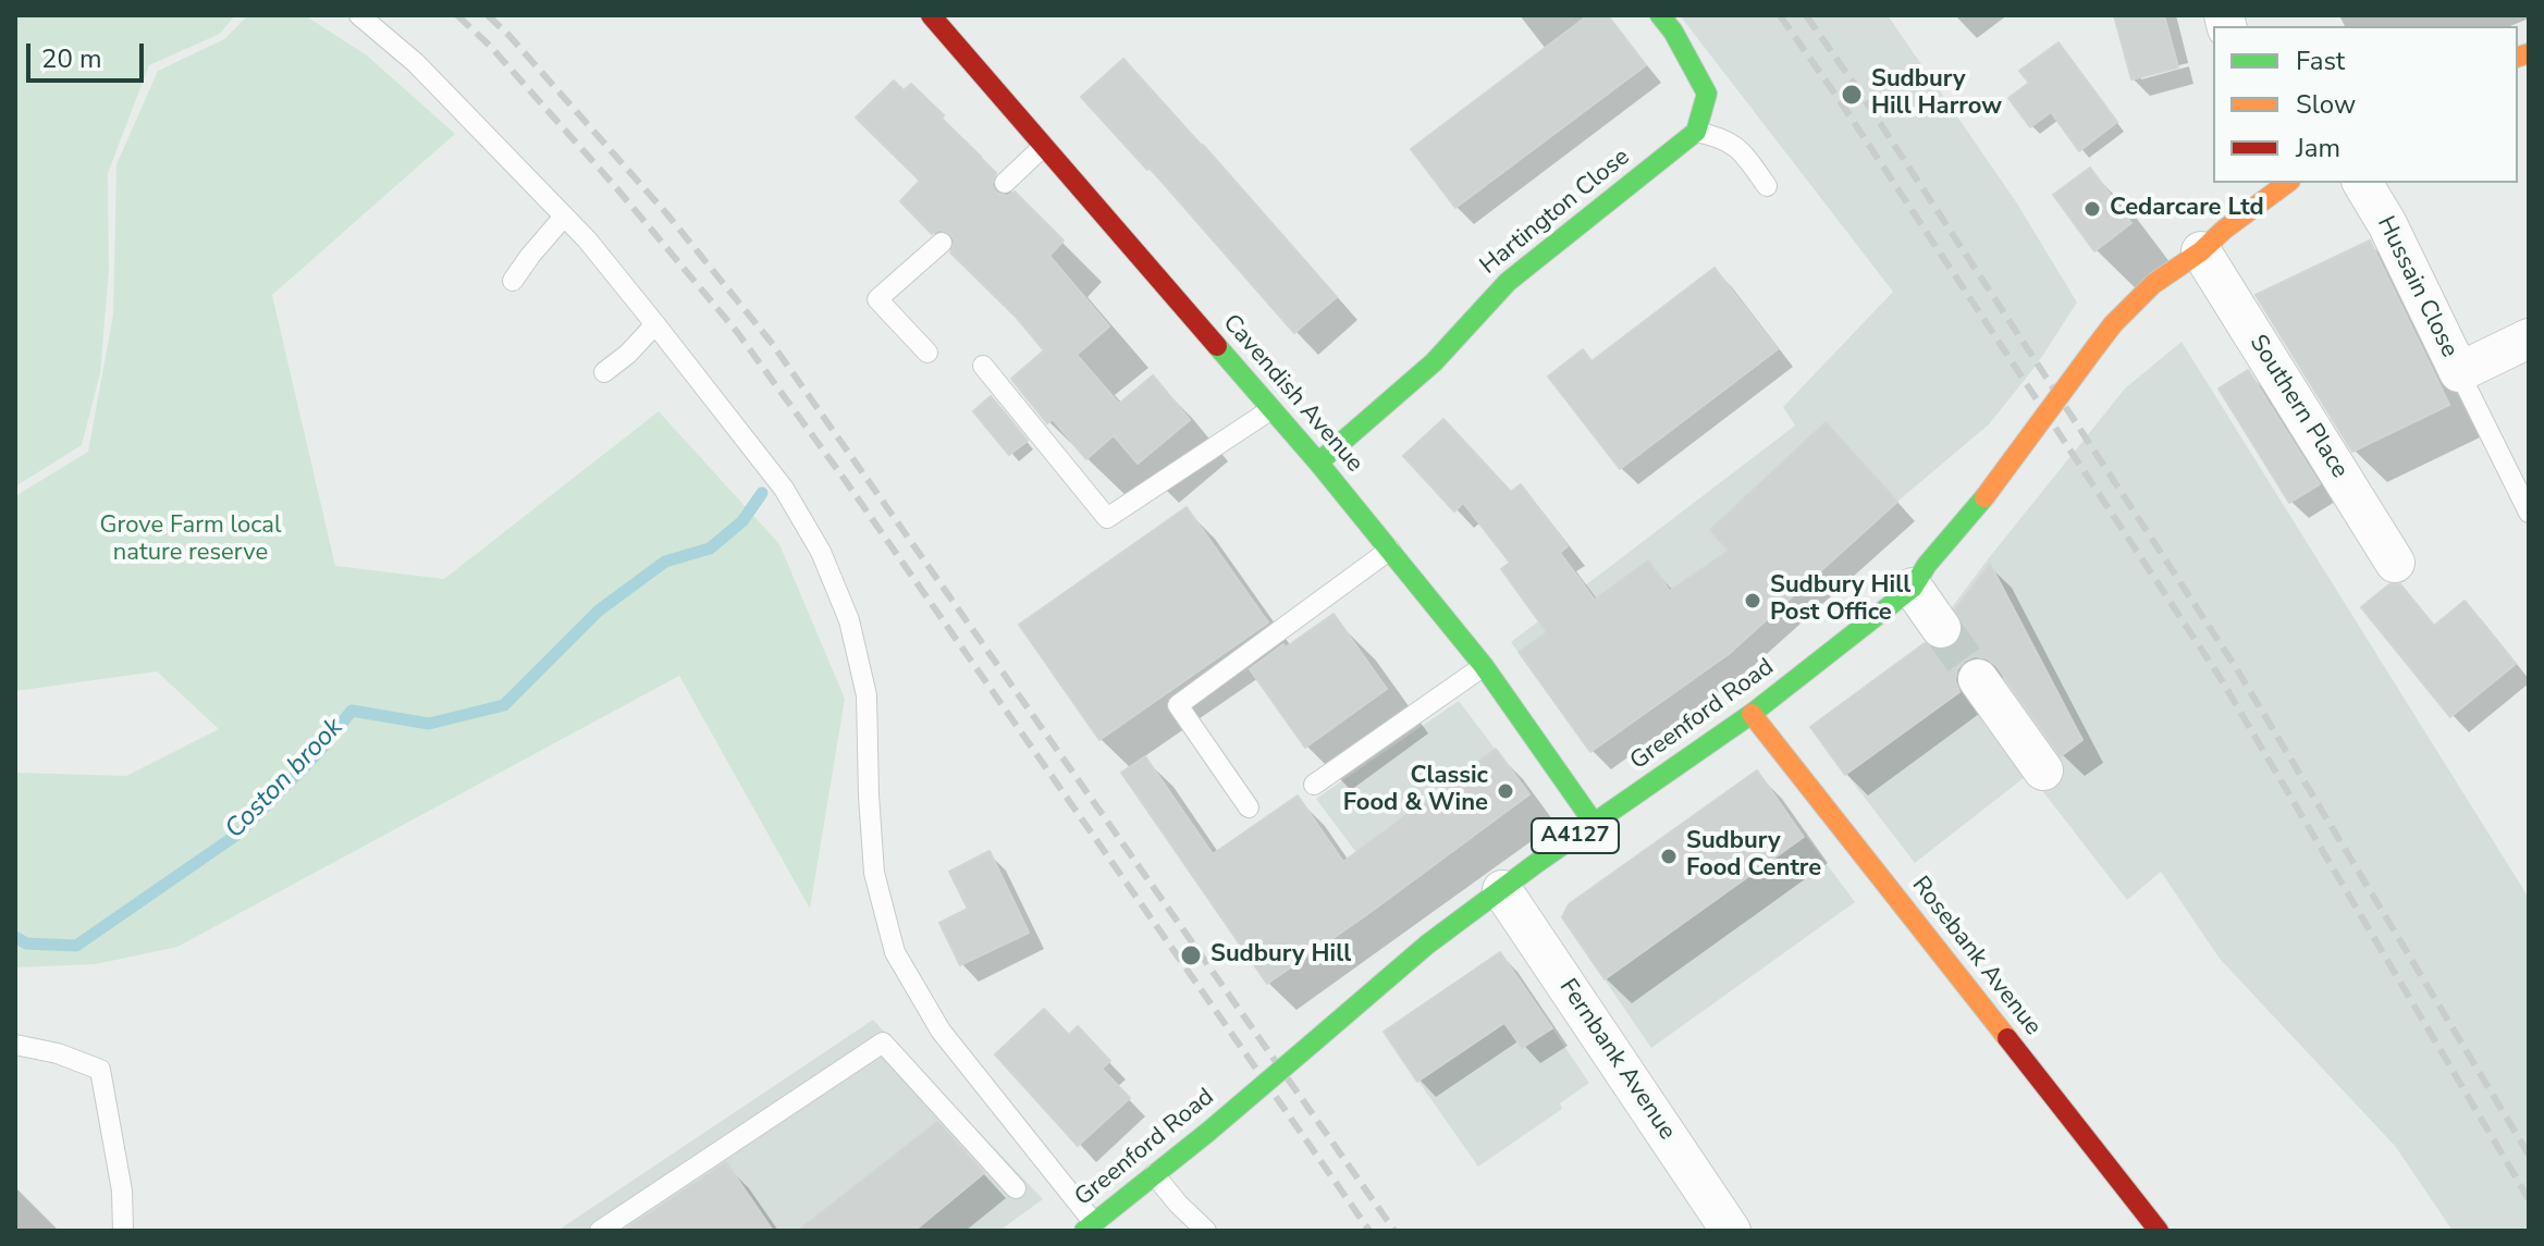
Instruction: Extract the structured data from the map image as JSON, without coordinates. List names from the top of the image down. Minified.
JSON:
{"streets":{"street":["Hartington Close","Hussain Close","Cavendish Avenue","Southern Place","Greenford Road","A4127","Rosebank Avenue","Fernbank Avenue"]},"crossings":[["Hartington Close","Cavendish Avenue"],["Cavendish Avenue","Greenford Road"],["Southern Place","Greenford Road"],["Greenford Road","Rosebank Avenue"],["Greenford Road","Fernbank Avenue"]],"water":["Coston brook"],"parks":["Grove Farm local nature reserve"],"places":["Sudbury Hill Harrow","Cedarcare Ltd","Sudbury Hill Post Office","Classic Food & Wine","Sudbury Food Centre","Sudbury Hill"],"legend":["Fast","Slow","Jam"],"scale_bar":"20 m"}
